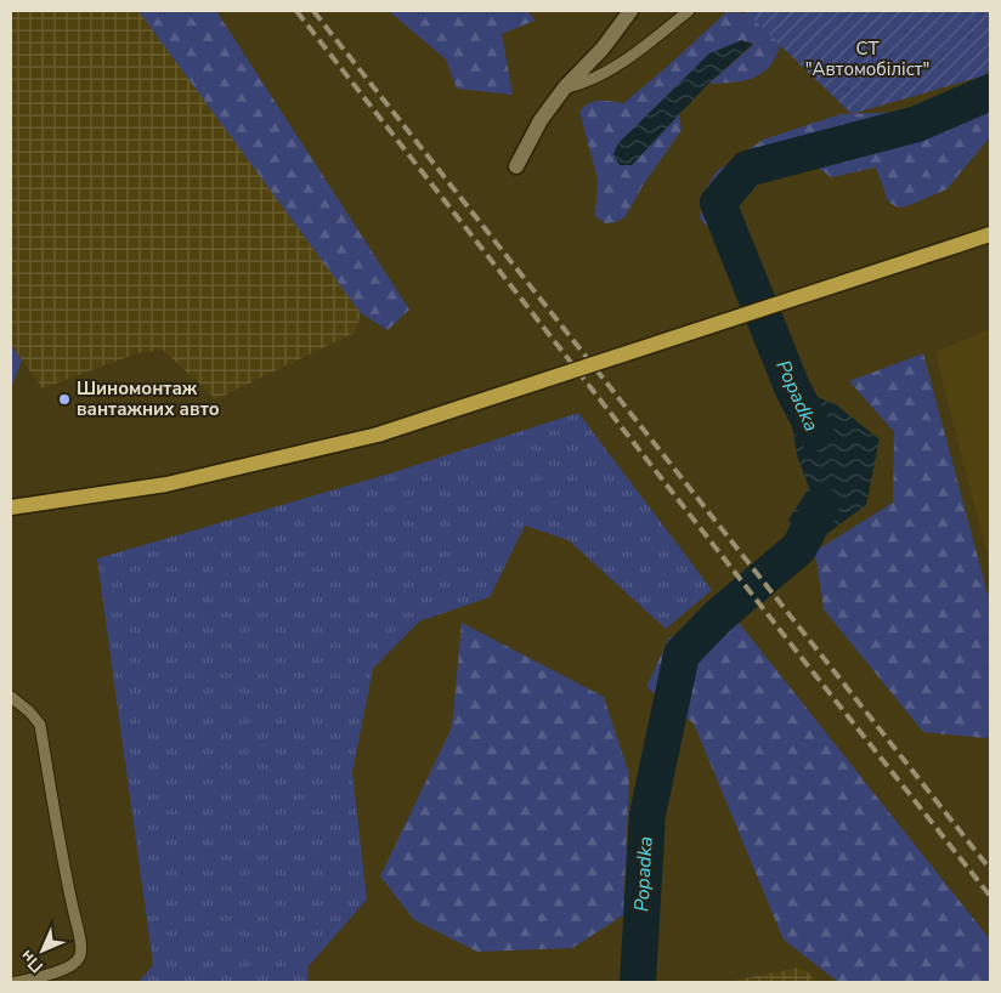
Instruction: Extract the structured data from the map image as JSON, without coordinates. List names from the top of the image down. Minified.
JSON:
{"water":["Popadka"],"parks":["СТ \"Автомобіліст\""],"places":["Шиномонтаж вантажних авто"],"north":"bottom left"}
